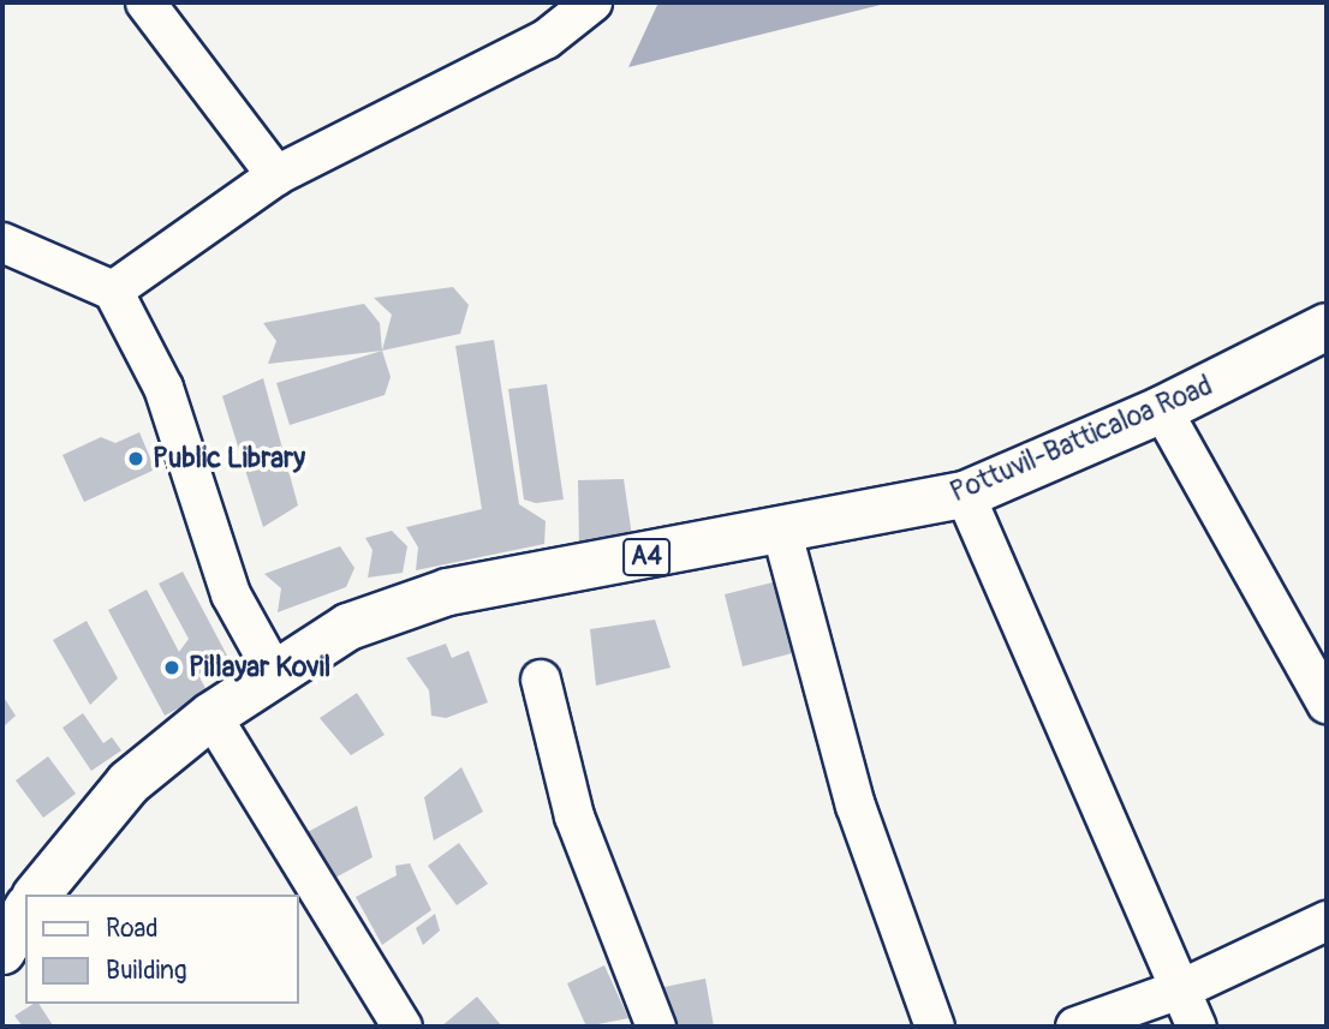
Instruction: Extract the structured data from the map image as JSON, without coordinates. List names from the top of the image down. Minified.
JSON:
{"streets":{"highway":["Pottuvil-Batticaloa Road","A4"]},"places":["Public Library","Pillayar Kovil"],"legend":["Road","Building"]}
